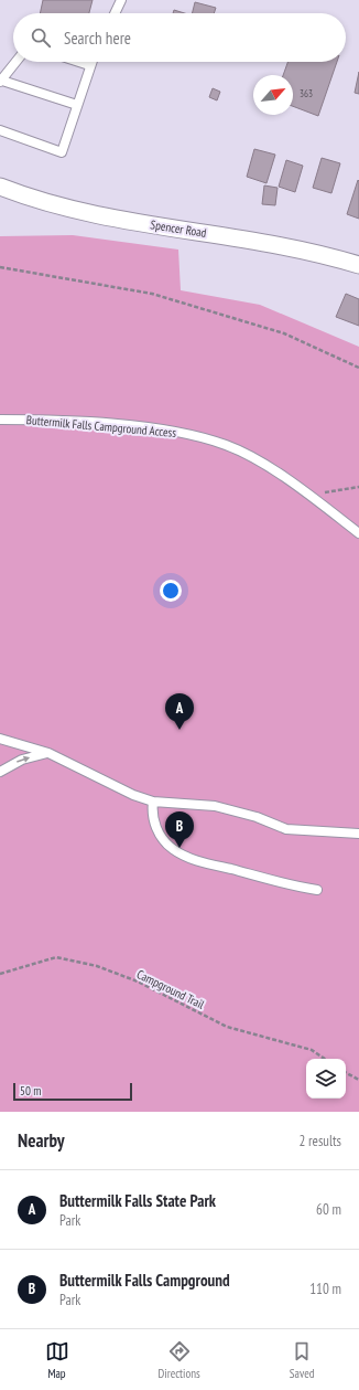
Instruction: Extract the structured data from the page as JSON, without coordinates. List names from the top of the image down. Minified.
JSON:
{"streets":{"street":["Spencer Road"],"lane":["Buttermilk Falls Campground Access"],"path":["Campground Trail"]},"house_numbers":["363"],"scale_bar":"50 m","north":"top right","page":{"search":"Search here","pins":["A","B"],"scale":"50 m","heading":["Nearby","2 results"],"list":[{"mark":"A","name":"Buttermilk Falls State Park","note":"Park","value":"60 m"},{"mark":"B","name":"Buttermilk Falls Campground","note":"Park","value":"110 m"}],"nav":["Map","Directions","Saved"]}}
